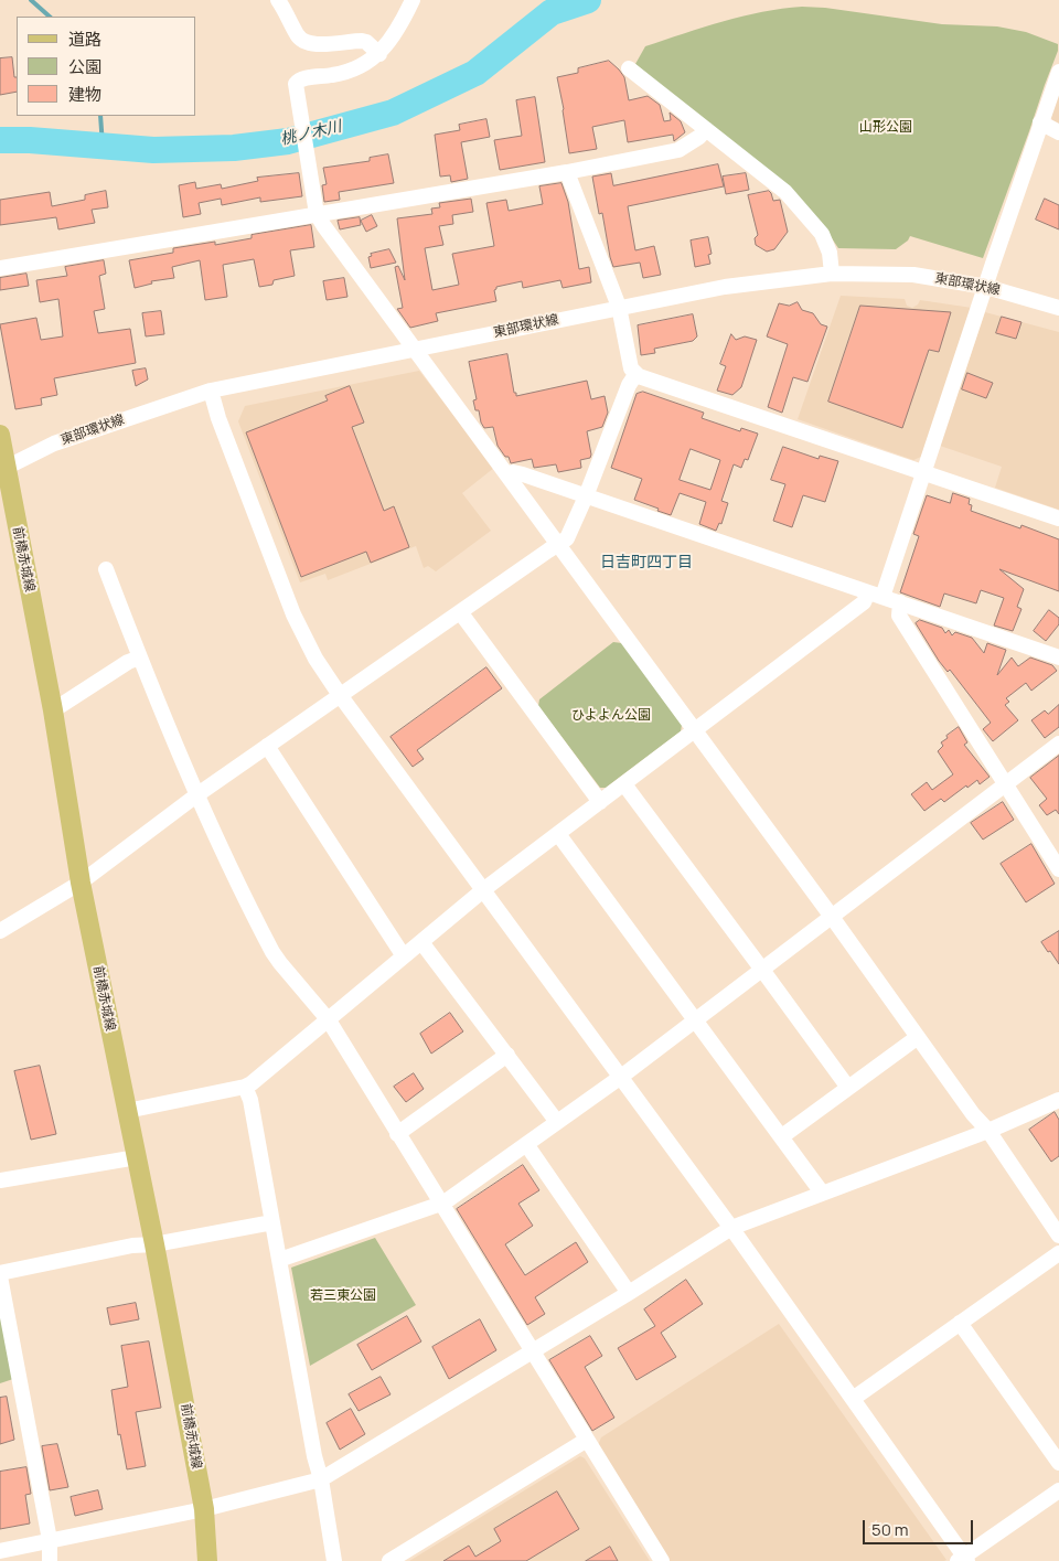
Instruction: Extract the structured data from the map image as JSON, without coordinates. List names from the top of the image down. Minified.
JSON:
{"streets":{"main road":["前橋赤城線"],"street":["東部環状線"]},"crossings":[["東部環状線","前橋赤城線"]],"districts":["日吉町四丁目"],"water":["桃ノ木川"],"parks":["山形公園","ひよよん公園","若三東公園"],"legend":["道路","公園","建物"],"scale_bar":"50 m"}
